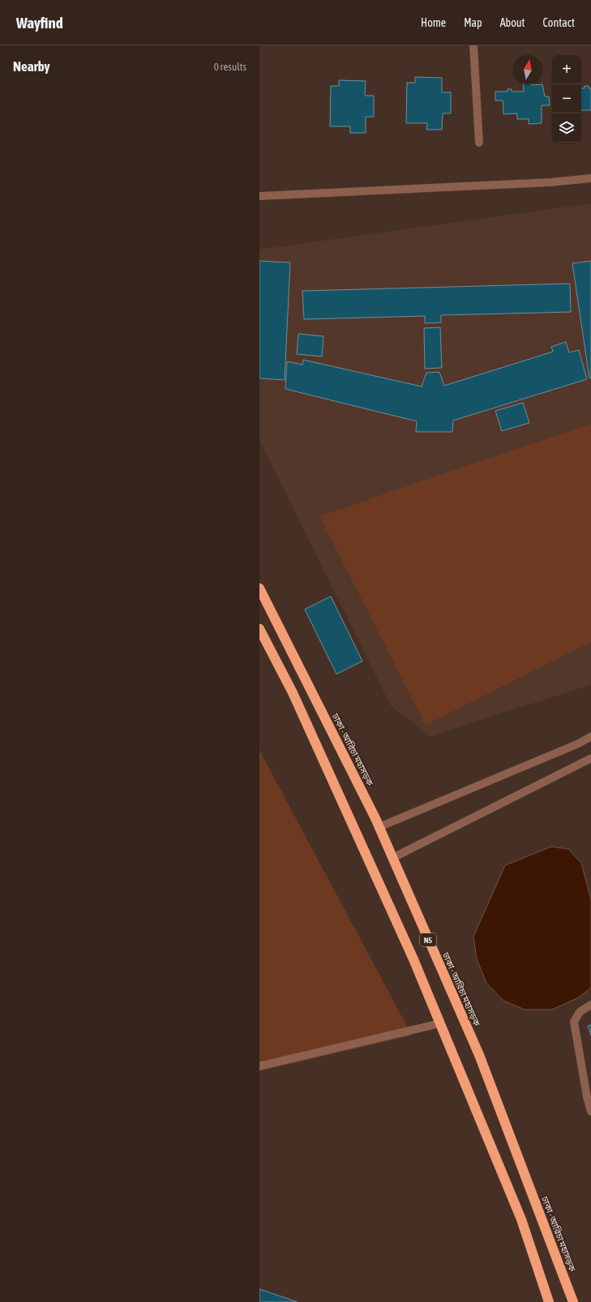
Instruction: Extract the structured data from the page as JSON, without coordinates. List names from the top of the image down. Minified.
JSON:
{"streets":{"highway":["ঢাকা - আরিচা মহাসড়ক","N5"]},"north":"top","page":{"header":"Wayfind","nav":["Home","Map","About","Contact"],"heading":["Nearby","0 results"],"map_buttons":["+","−"]}}
